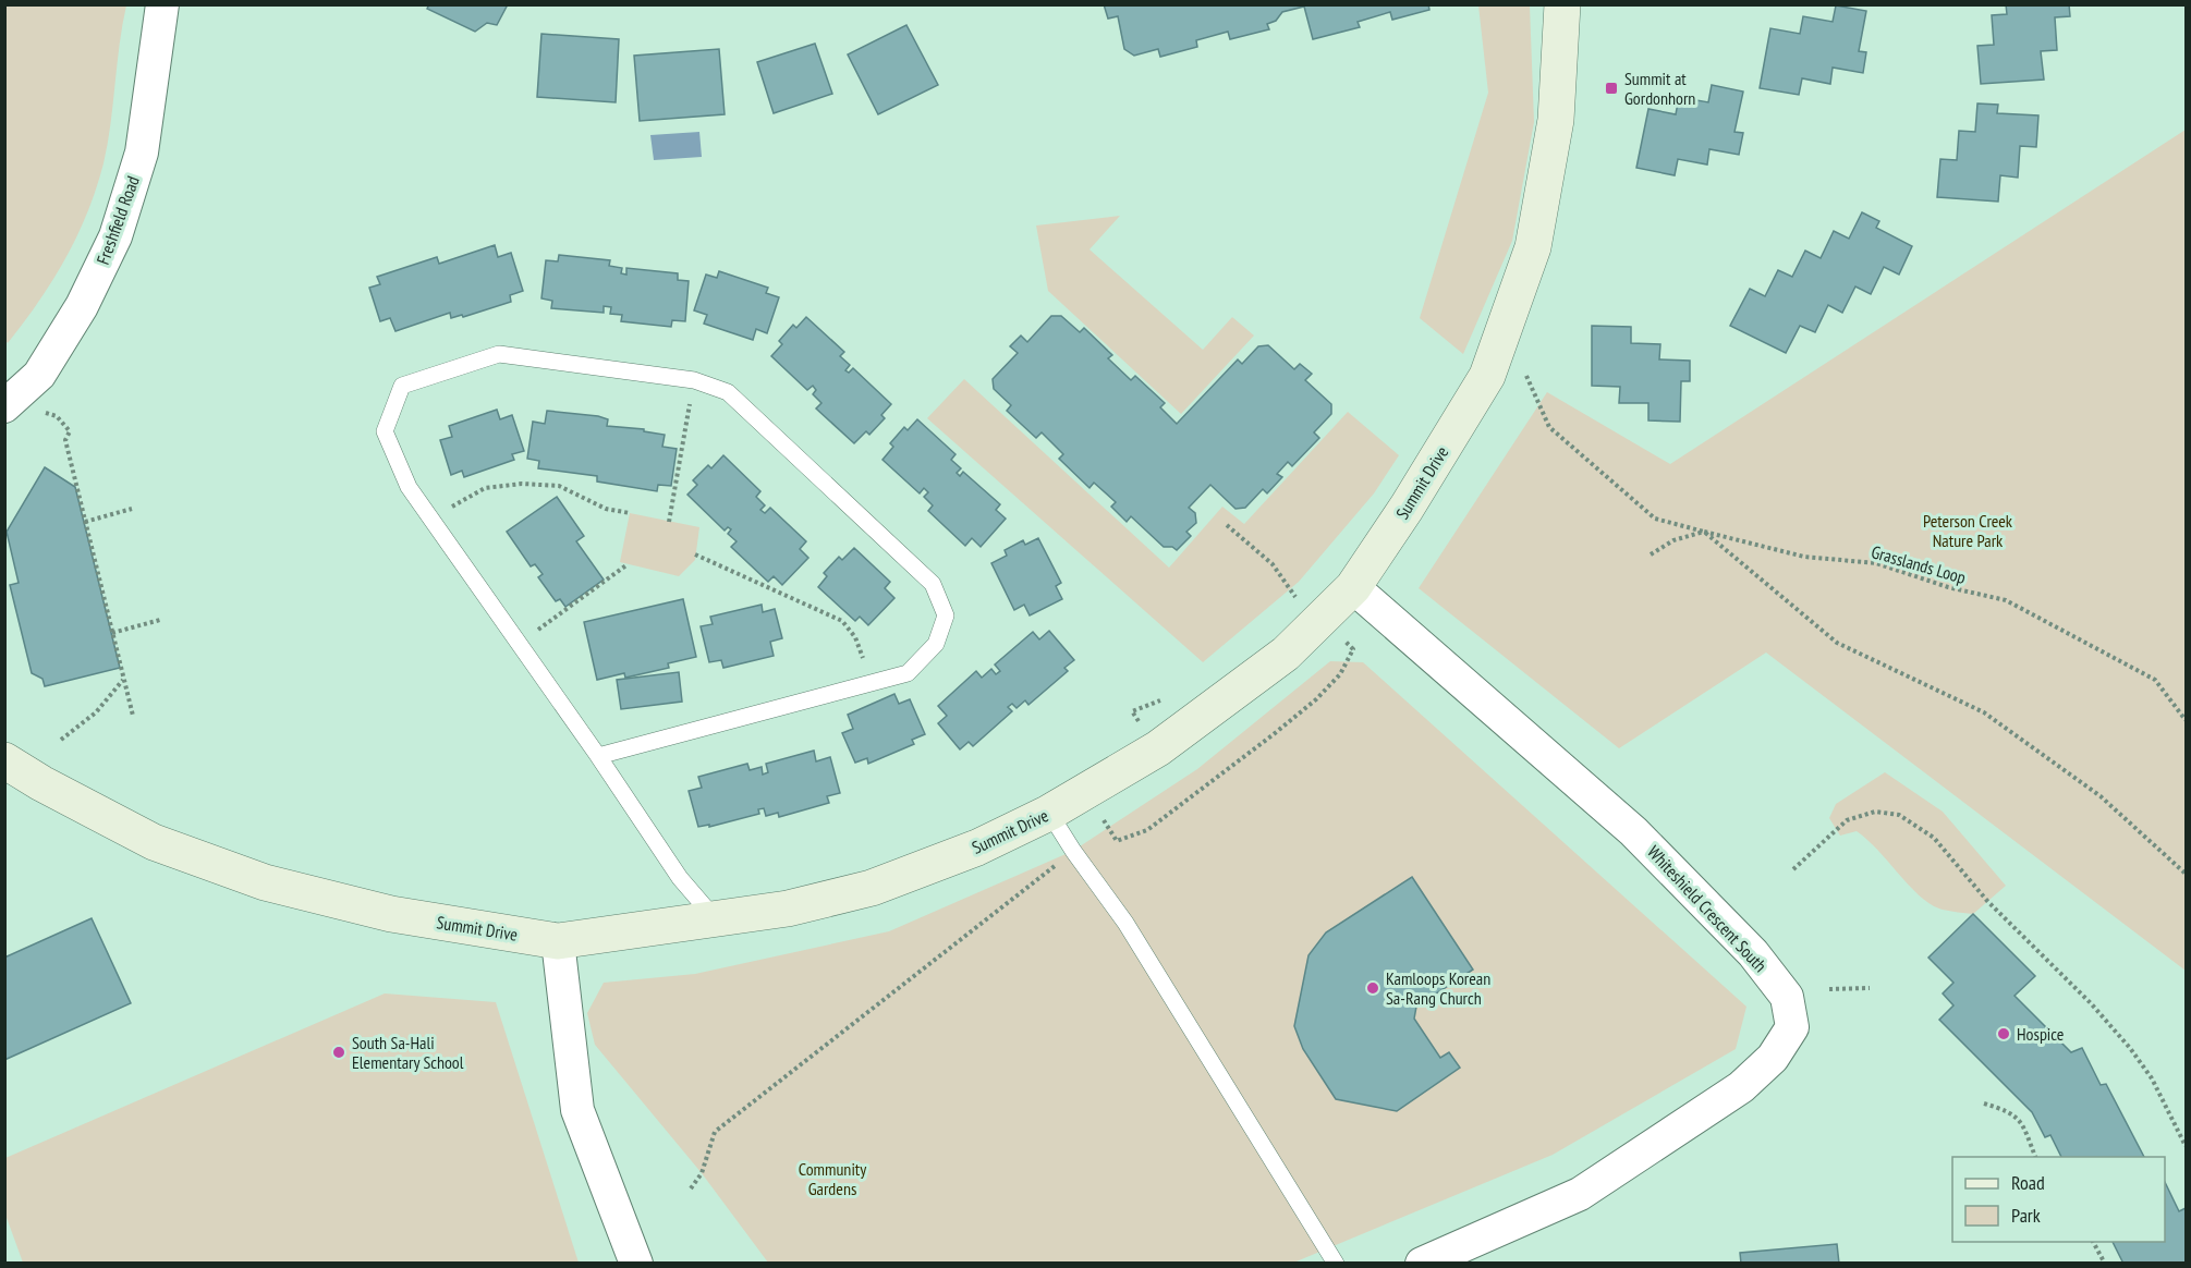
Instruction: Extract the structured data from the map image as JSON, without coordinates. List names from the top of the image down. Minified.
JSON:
{"streets":{"main road":["Summit Drive"],"street":["Freshfield Road","Whiteshield Crescent South"],"path":["Grasslands Loop"]},"crossings":[["Summit Drive","Whiteshield Crescent South"]],"parks":["Peterson Creek Nature Park","Community Gardens"],"places":{"transit":["Summit at Gordonhorn"],"other":["Kamloops Korean Sa-Rang Church","Hospice","South Sa-Hali Elementary School"]},"legend":["Road","Park"]}
